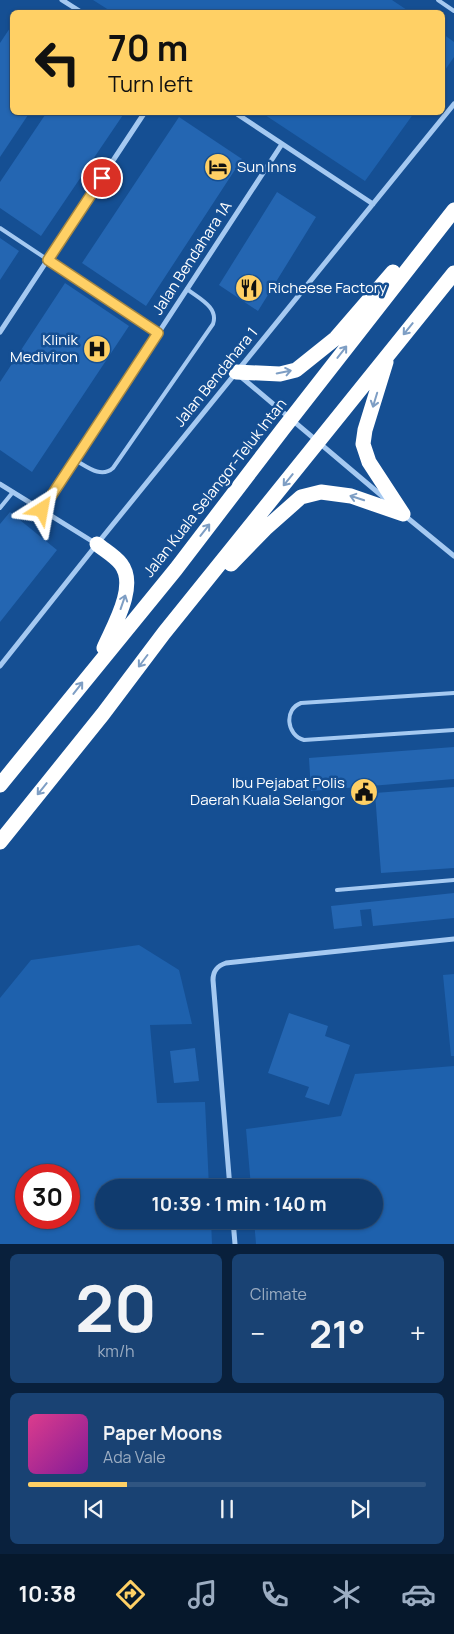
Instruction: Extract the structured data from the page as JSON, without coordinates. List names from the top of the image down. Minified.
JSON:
{"streets":{"highway":["Jalan Kuala Selangor-Teluk Intan"],"street":["Jalan Bendahara 1A","Jalan Bendahara 1"]},"places":{"hotel":["Sun Inns"],"restaurant":["Richeese Factory"],"hospital":["Klinik Mediviron"],"public building":["Ibu Pejabat Polis Daerah Kuala Selangor"]},"page":{"turn":["70 m","Turn left"],"limit":"30","trip":"10:39 · 1 min · 140 m","tile":[["20","km/h"],"Climate"],"heat":["−","21°","+"],"song":["Paper Moons","Ada Vale"],"tabs":"10:38"}}
